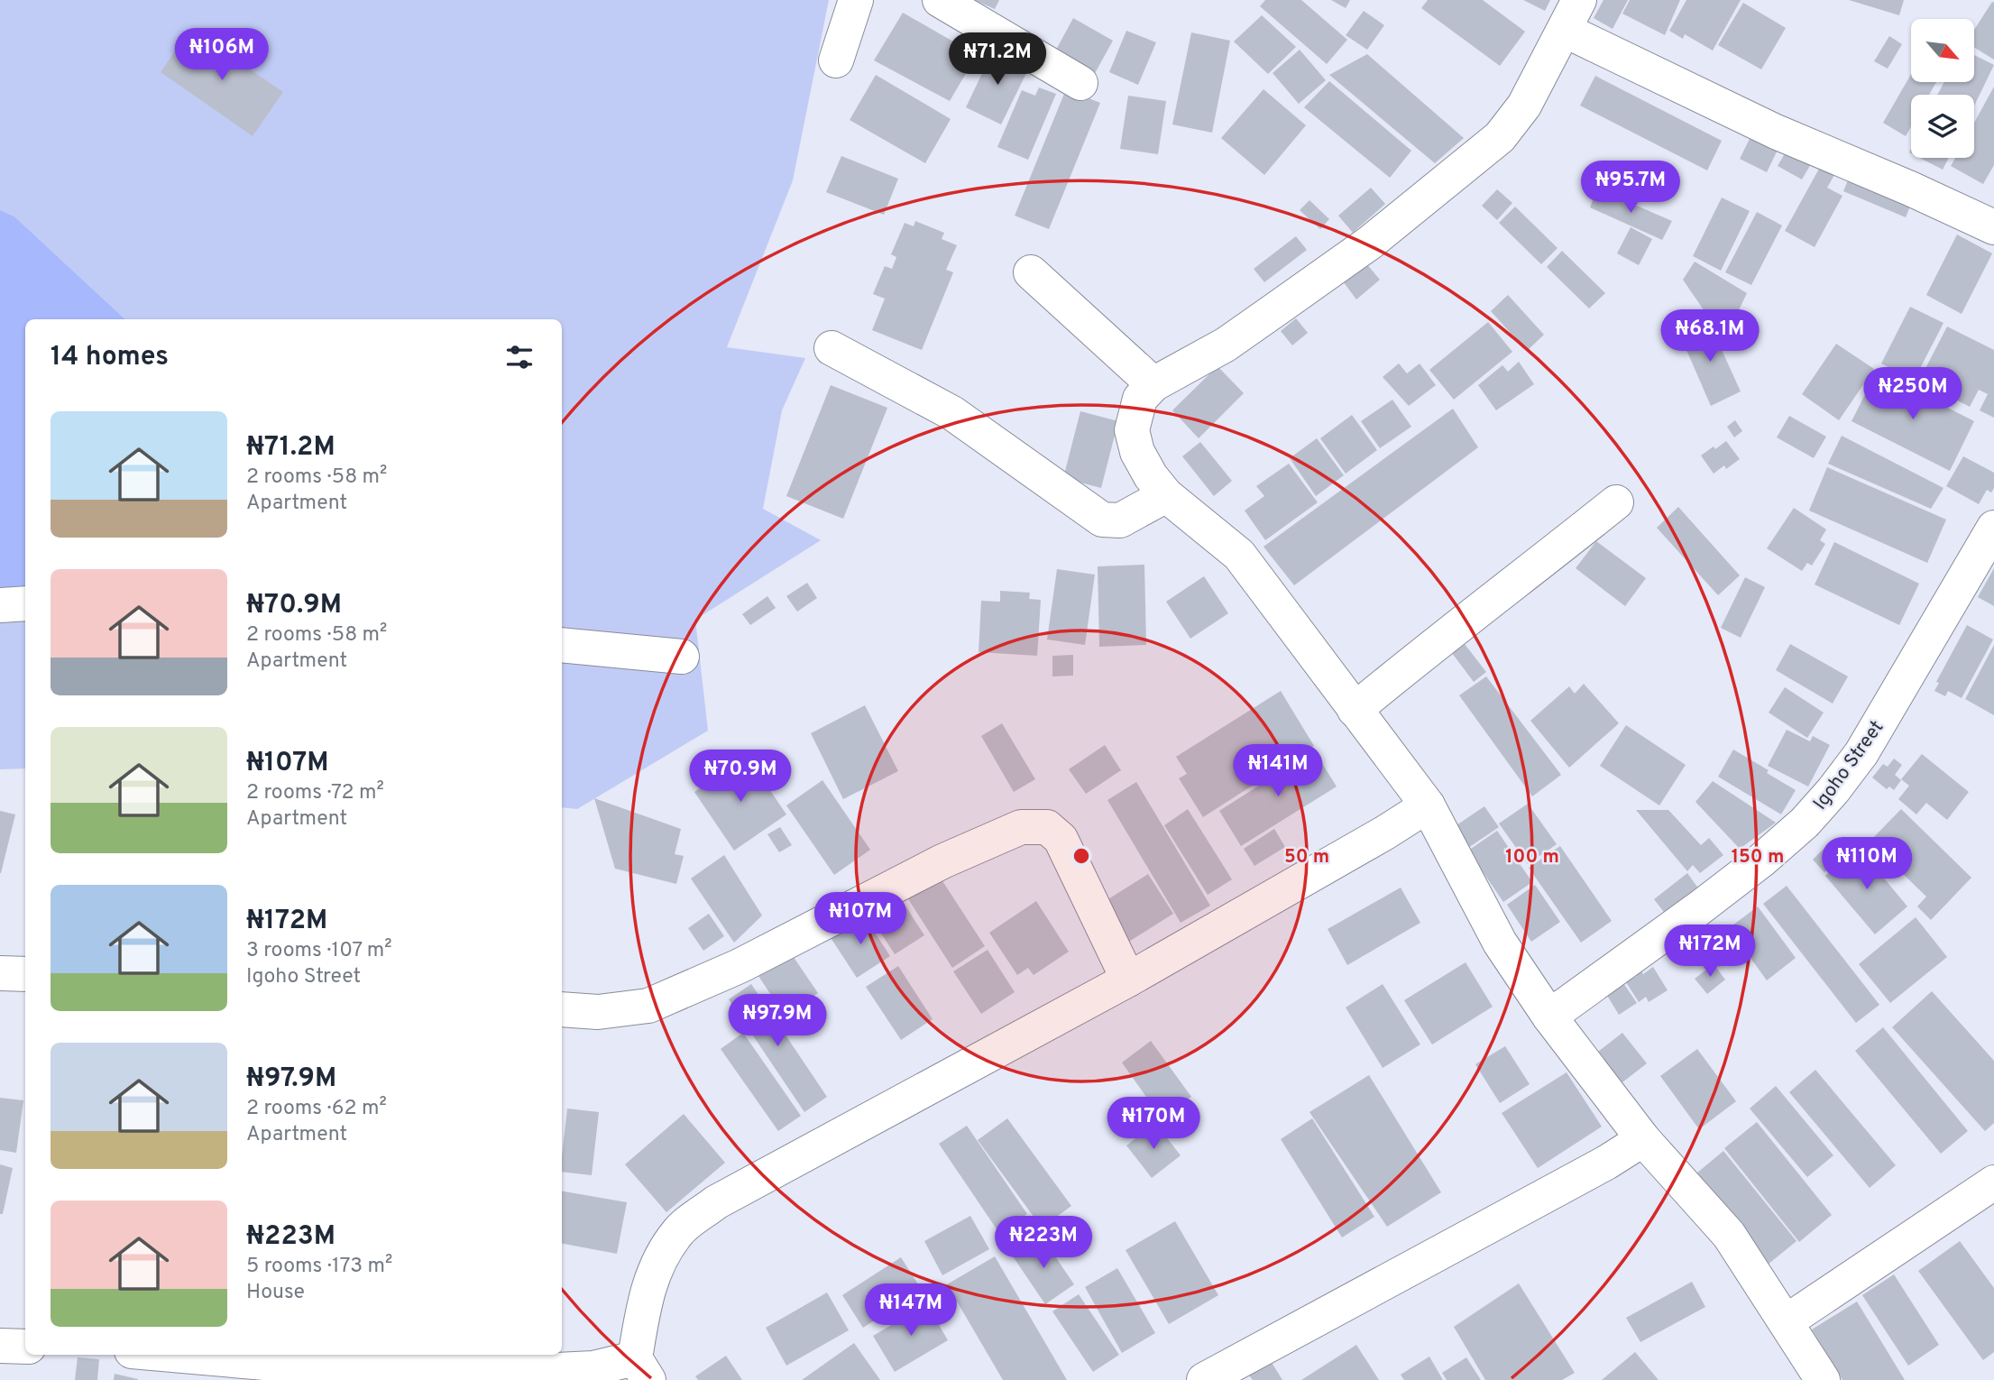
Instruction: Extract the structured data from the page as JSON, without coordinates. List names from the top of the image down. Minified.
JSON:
{"streets":{"street":["Igoho Street"]},"north":"bottom right","page":{"price":["₦106M","₦71.2M","₦95.7M","₦68.1M","₦250M","₦141M","₦70.9M","₦110M","₦107M","₦172M","₦97.9M","₦170M","₦223M","₦147M"],"heading":"14 homes","list":[{"name":"₦71.2M","note":"2 rooms · 58 m² · Apartment"},{"name":"₦70.9M","note":"2 rooms · 58 m² · Apartment"},{"name":"₦107M","note":"2 rooms · 72 m² · Apartment"},{"name":"₦172M","note":"3 rooms · 107 m² · Igoho Street"},{"name":"₦97.9M","note":"2 rooms · 62 m² · Apartment"},{"name":"₦223M","note":"5 rooms · 173 m² · House"}]},"rings":["50 m","100 m","150 m"]}
